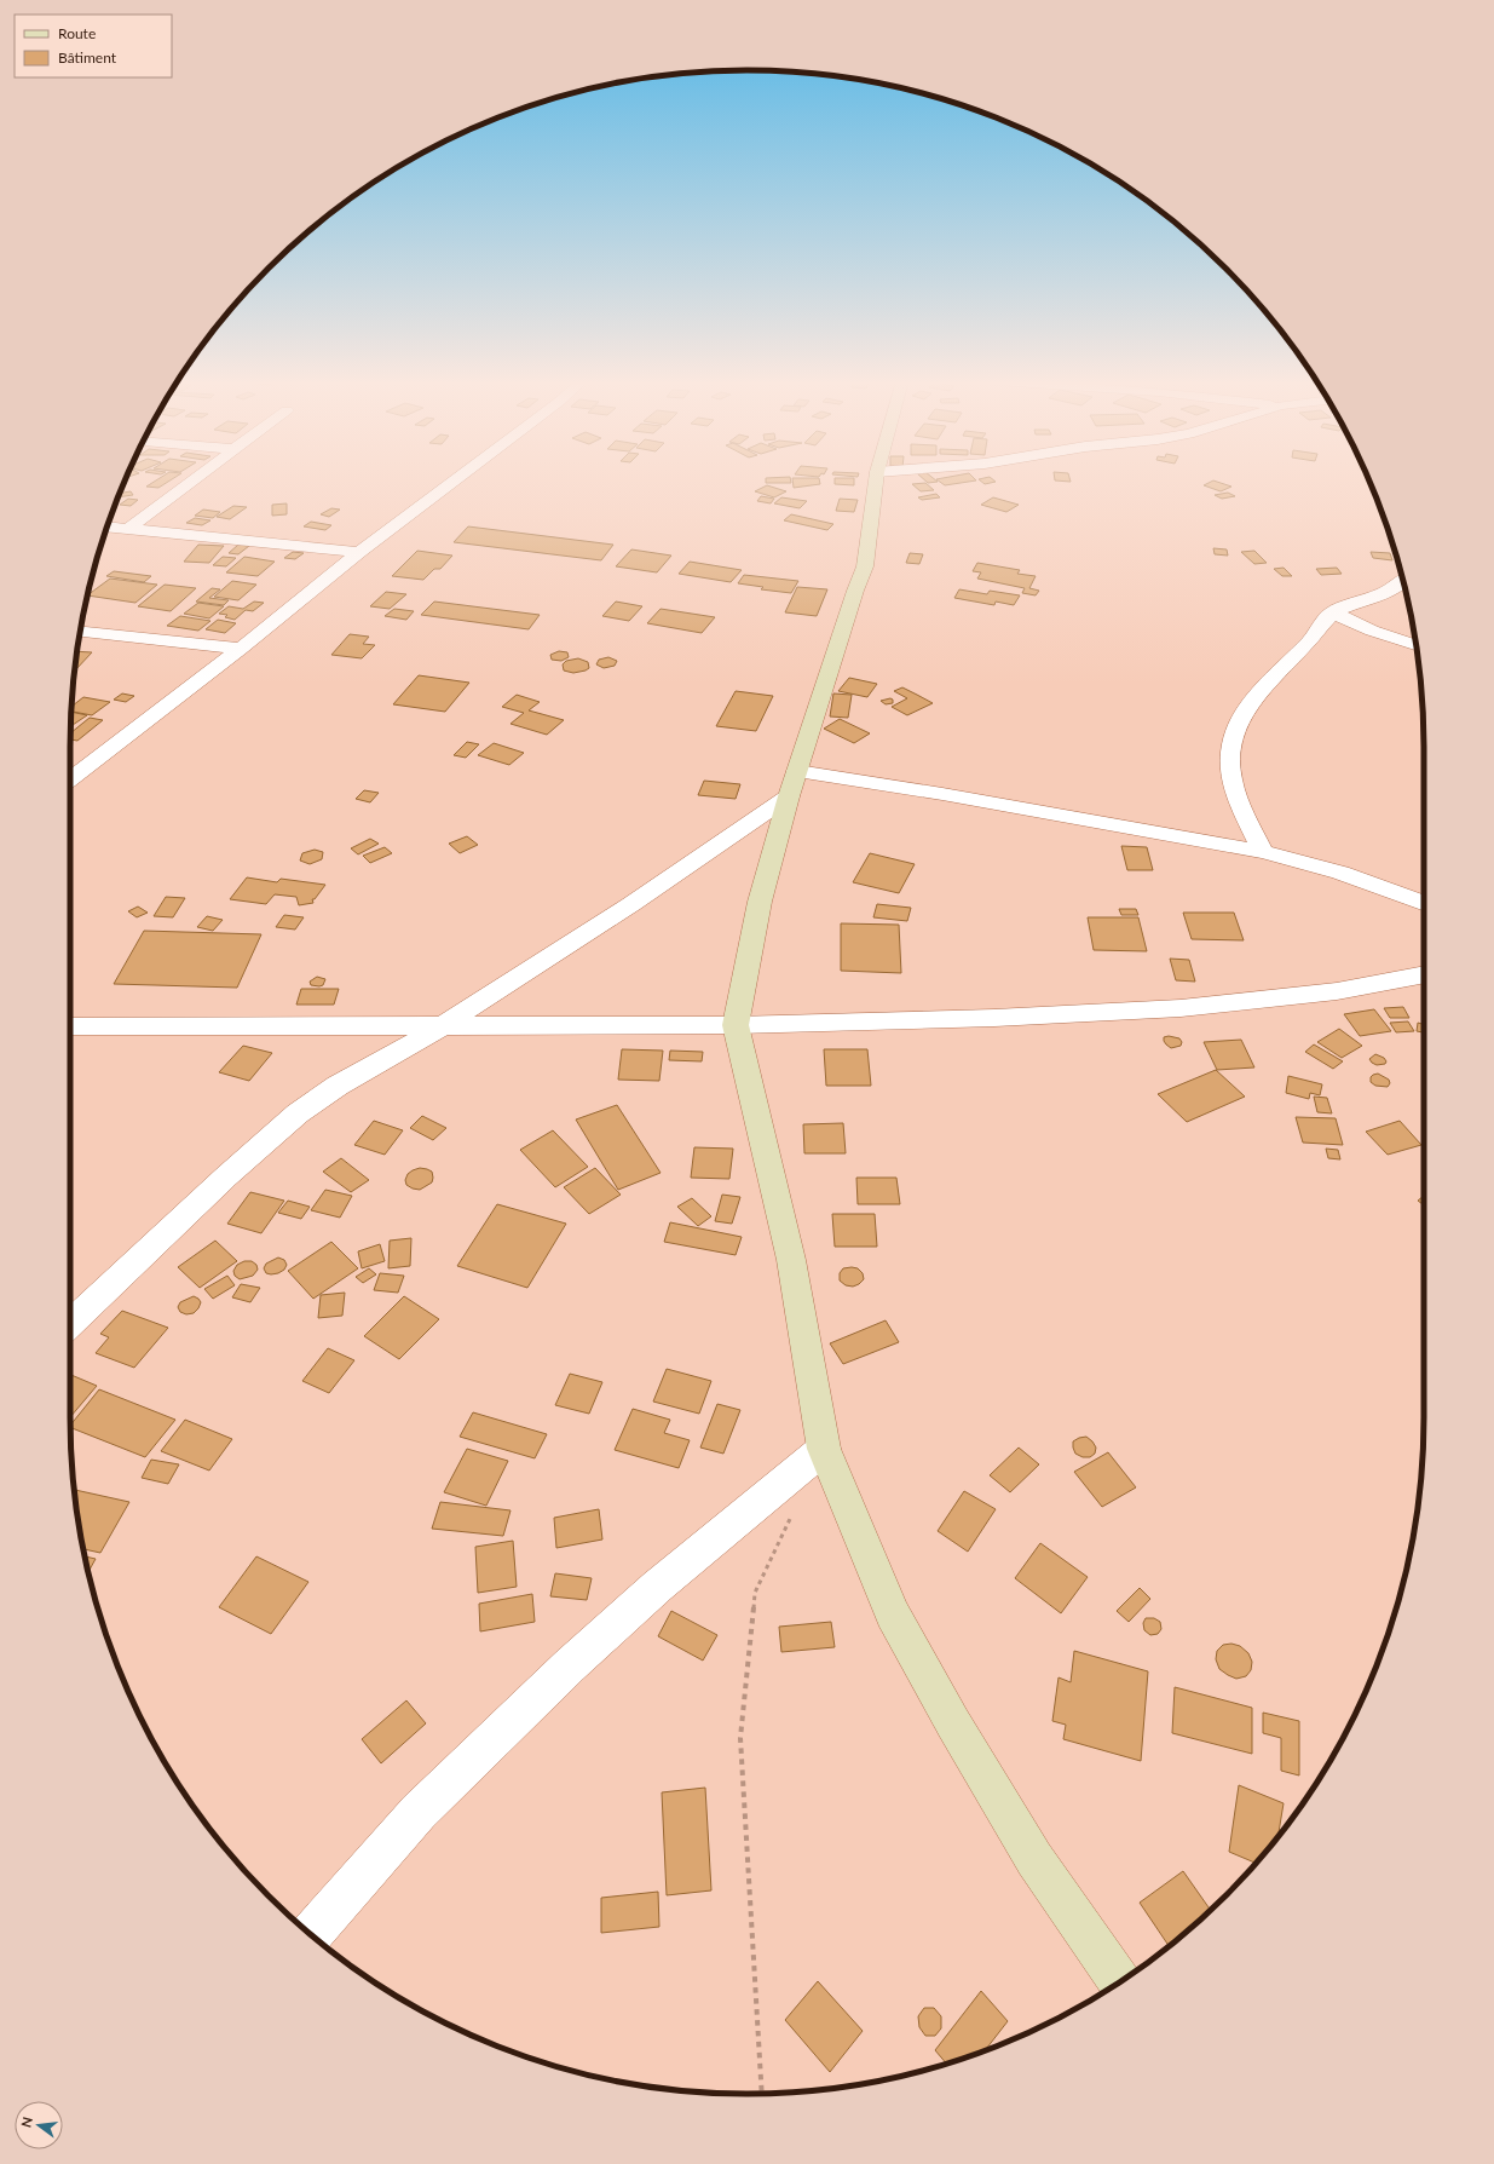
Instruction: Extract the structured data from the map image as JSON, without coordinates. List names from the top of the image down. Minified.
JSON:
{"legend":["Route","Bâtiment"],"north":"left"}
